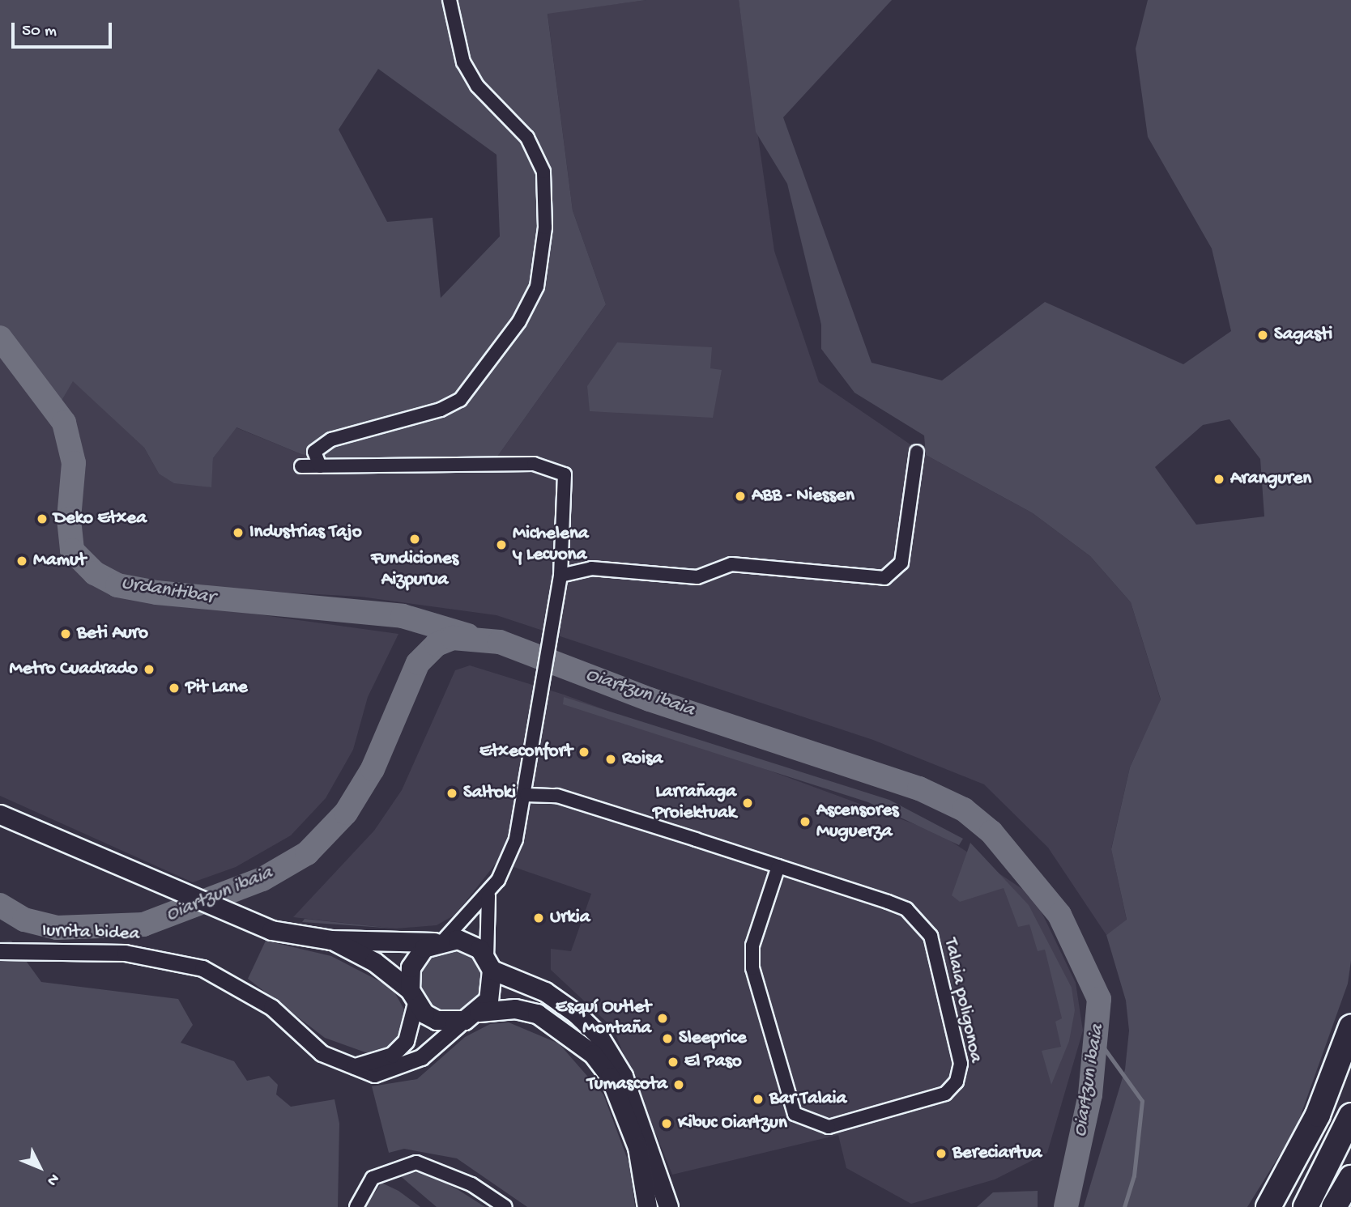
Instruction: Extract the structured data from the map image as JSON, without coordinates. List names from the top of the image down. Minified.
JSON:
{"streets":{"street":["Iurrita bidea","Talaia poligonoa"]},"water":["Urdanitibar","Oiartzun ibaia"],"places":["Sagasti","Aranguren","ABB - Niessen","Deko Etxea","Industrias Tajo","Fundiciones Aizpurua","Michelena y Lecuona","Mamut","Beti Auro","Metro Cuadrado","Pit Lane","Etxeconfort","Roisa","Saltoki","Larrañaga Proiektuak","Ascensores Muguerza","Urkia","Esquí Outlet Montaña","Sleeprice","El Paso","Tumascota","Bar Talaia","Kibuc Oiartzun","Bereciartua"],"scale_bar":"50 m","north":"bottom right"}
